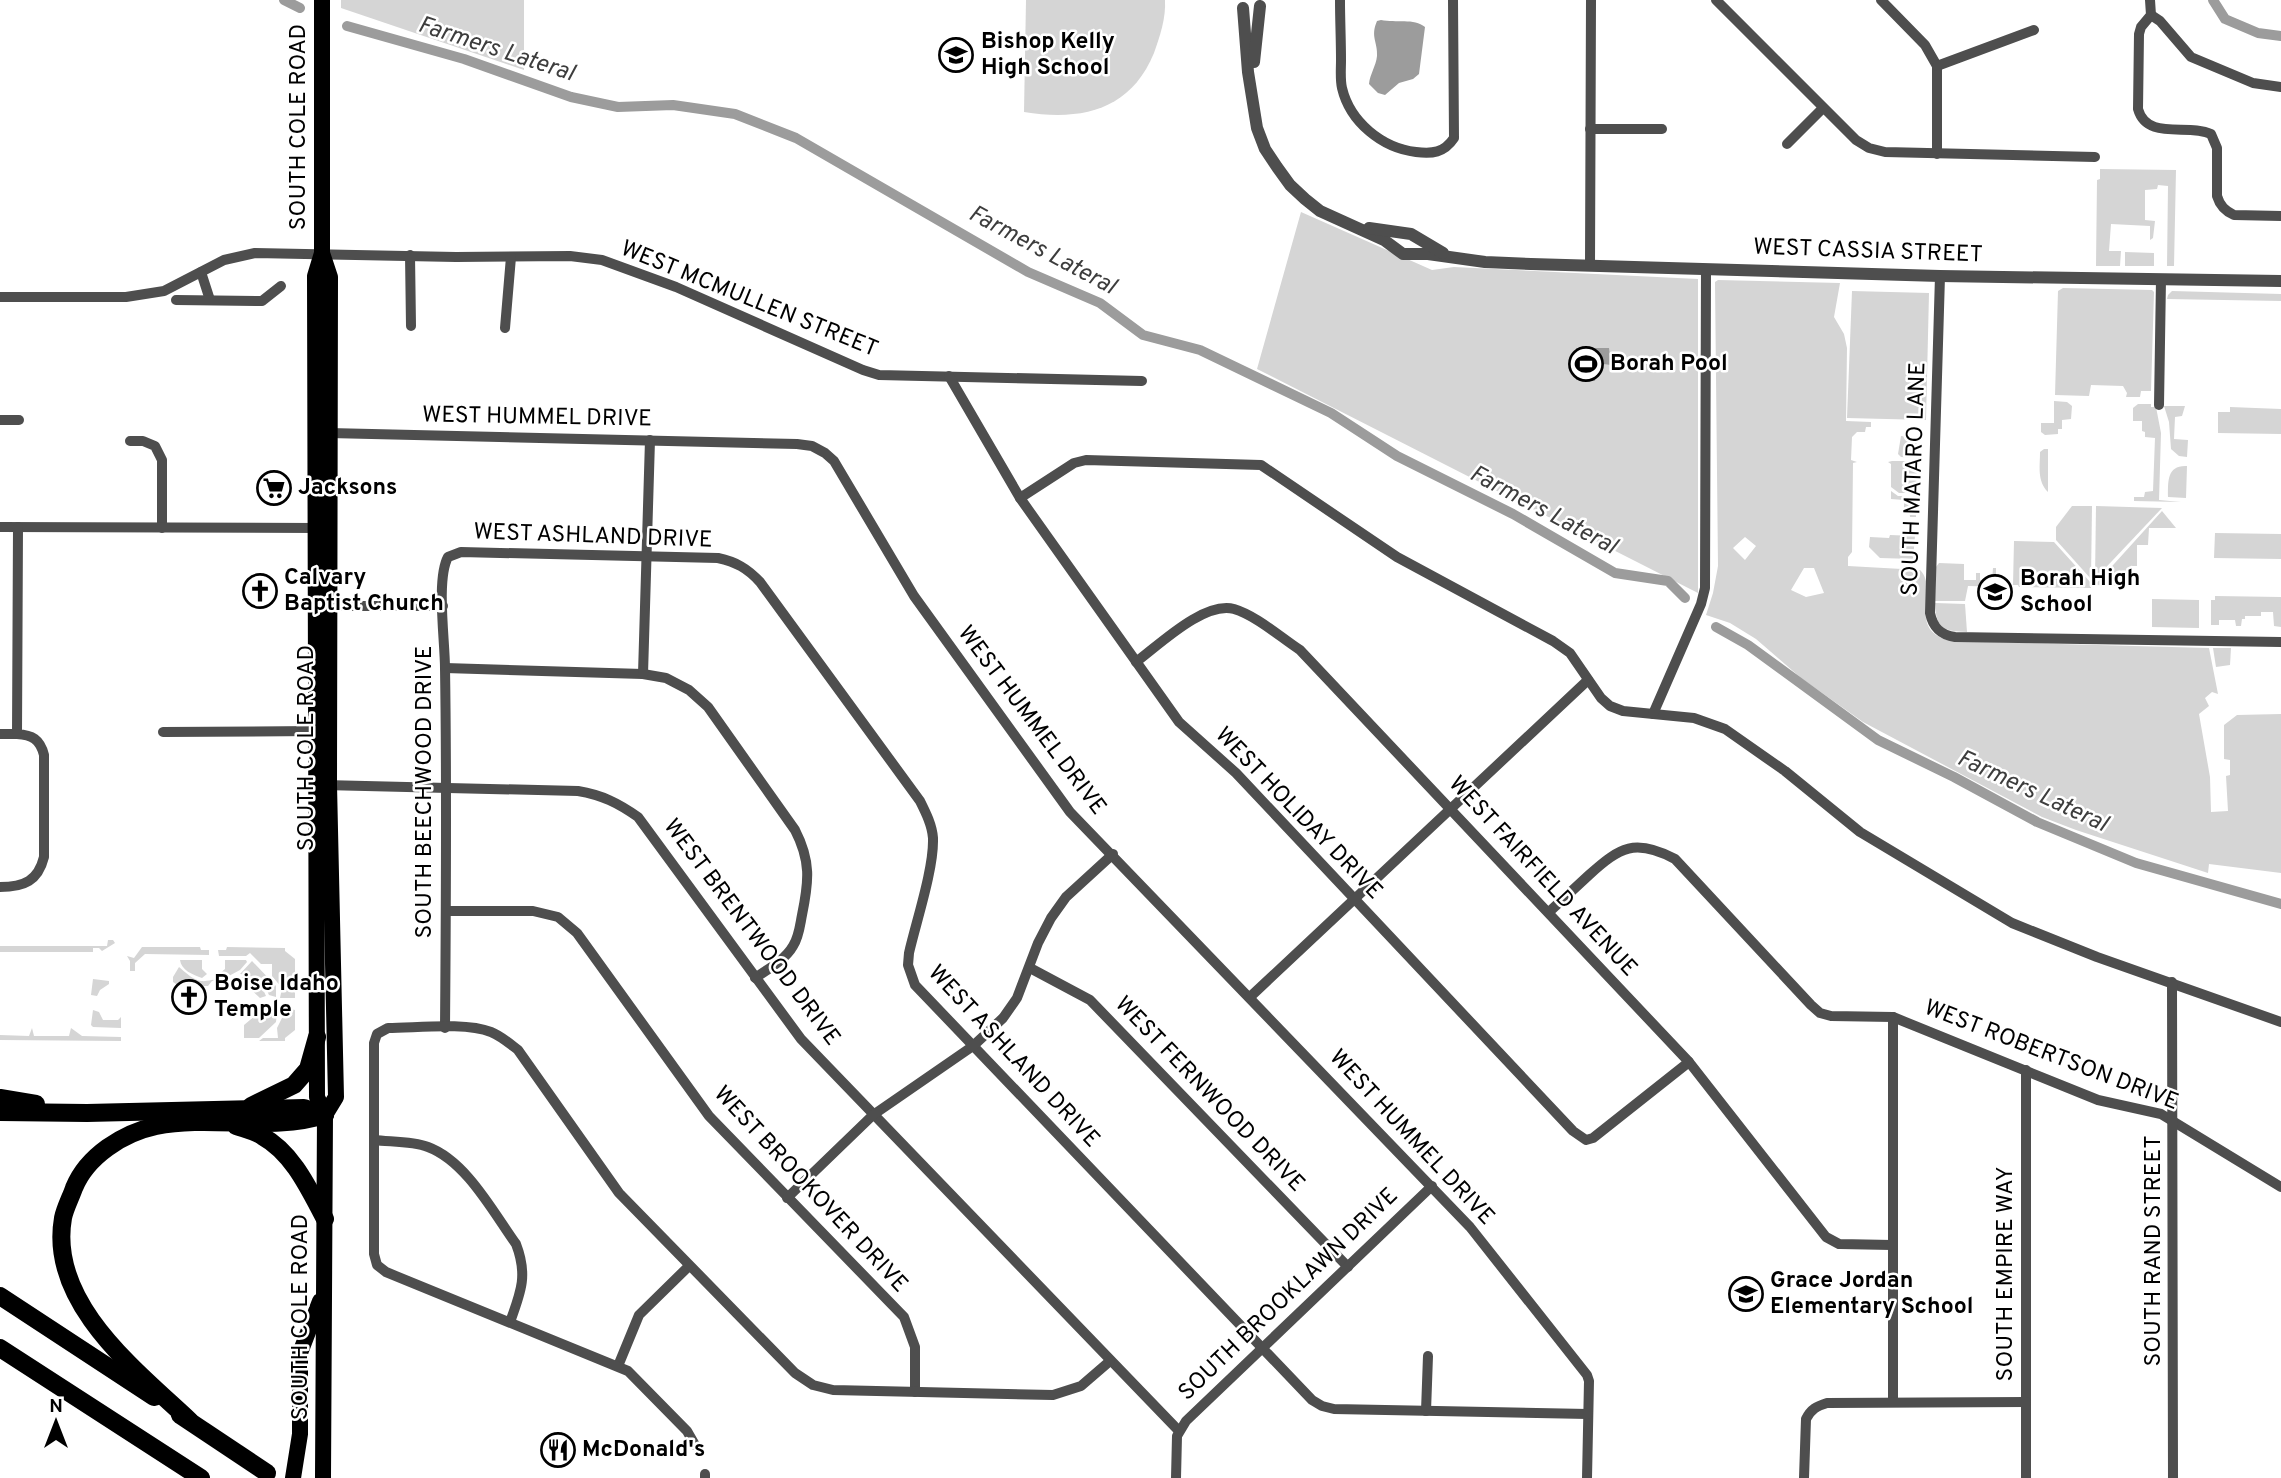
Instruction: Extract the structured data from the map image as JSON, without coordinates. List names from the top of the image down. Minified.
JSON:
{"streets":{"main road":["SOUTH COLE ROAD"],"street":["WEST CASSIA STREET","WEST MCMULLEN STREET","WEST HUMMEL DRIVE","SOUTH MATARO LANE","WEST ASHLAND DRIVE","SOUTH BEECHWOOD DRIVE","WEST HOLIDAY DRIVE","WEST FAIRFIELD AVENUE","WEST BRENTWOOD DRIVE","WEST ROBERTSON DRIVE","WEST FERNWOOD DRIVE","WEST BROOKOVER DRIVE","SOUTH RAND STREET","SOUTH EMPIRE WAY","SOUTH BROOKLAWN DRIVE"]},"crossings":[["SOUTH COLE ROAD","WEST MCMULLEN STREET"],["SOUTH COLE ROAD","WEST HUMMEL DRIVE"],["SOUTH COLE ROAD","WEST BRENTWOOD DRIVE"],["WEST CASSIA STREET","SOUTH MATARO LANE"],["WEST MCMULLEN STREET","WEST HOLIDAY DRIVE"],["WEST HUMMEL DRIVE","WEST ASHLAND DRIVE"],["WEST HUMMEL DRIVE","SOUTH BROOKLAWN DRIVE"],["WEST ASHLAND DRIVE","SOUTH BEECHWOOD DRIVE"],["WEST ASHLAND DRIVE","SOUTH BROOKLAWN DRIVE"],["SOUTH BEECHWOOD DRIVE","WEST BRENTWOOD DRIVE"],["SOUTH BEECHWOOD DRIVE","WEST BROOKOVER DRIVE"],["WEST HOLIDAY DRIVE","WEST FAIRFIELD AVENUE"],["WEST FAIRFIELD AVENUE","WEST ROBERTSON DRIVE"],["WEST BRENTWOOD DRIVE","SOUTH BROOKLAWN DRIVE"],["WEST ROBERTSON DRIVE","SOUTH RAND STREET"],["WEST ROBERTSON DRIVE","SOUTH EMPIRE WAY"],["WEST FERNWOOD DRIVE","SOUTH BROOKLAWN DRIVE"]],"water":["Farmers Lateral"],"places":{"school or university":["Bishop Kelly High School","Borah High School","Grace Jordan Elementary School"],"sports":["Borah Pool"],"supermarket":["Jacksons"],"church":["Calvary Baptist Church","Boise Idaho Temple"],"restaurant":["McDonald's"]},"north":"top"}
